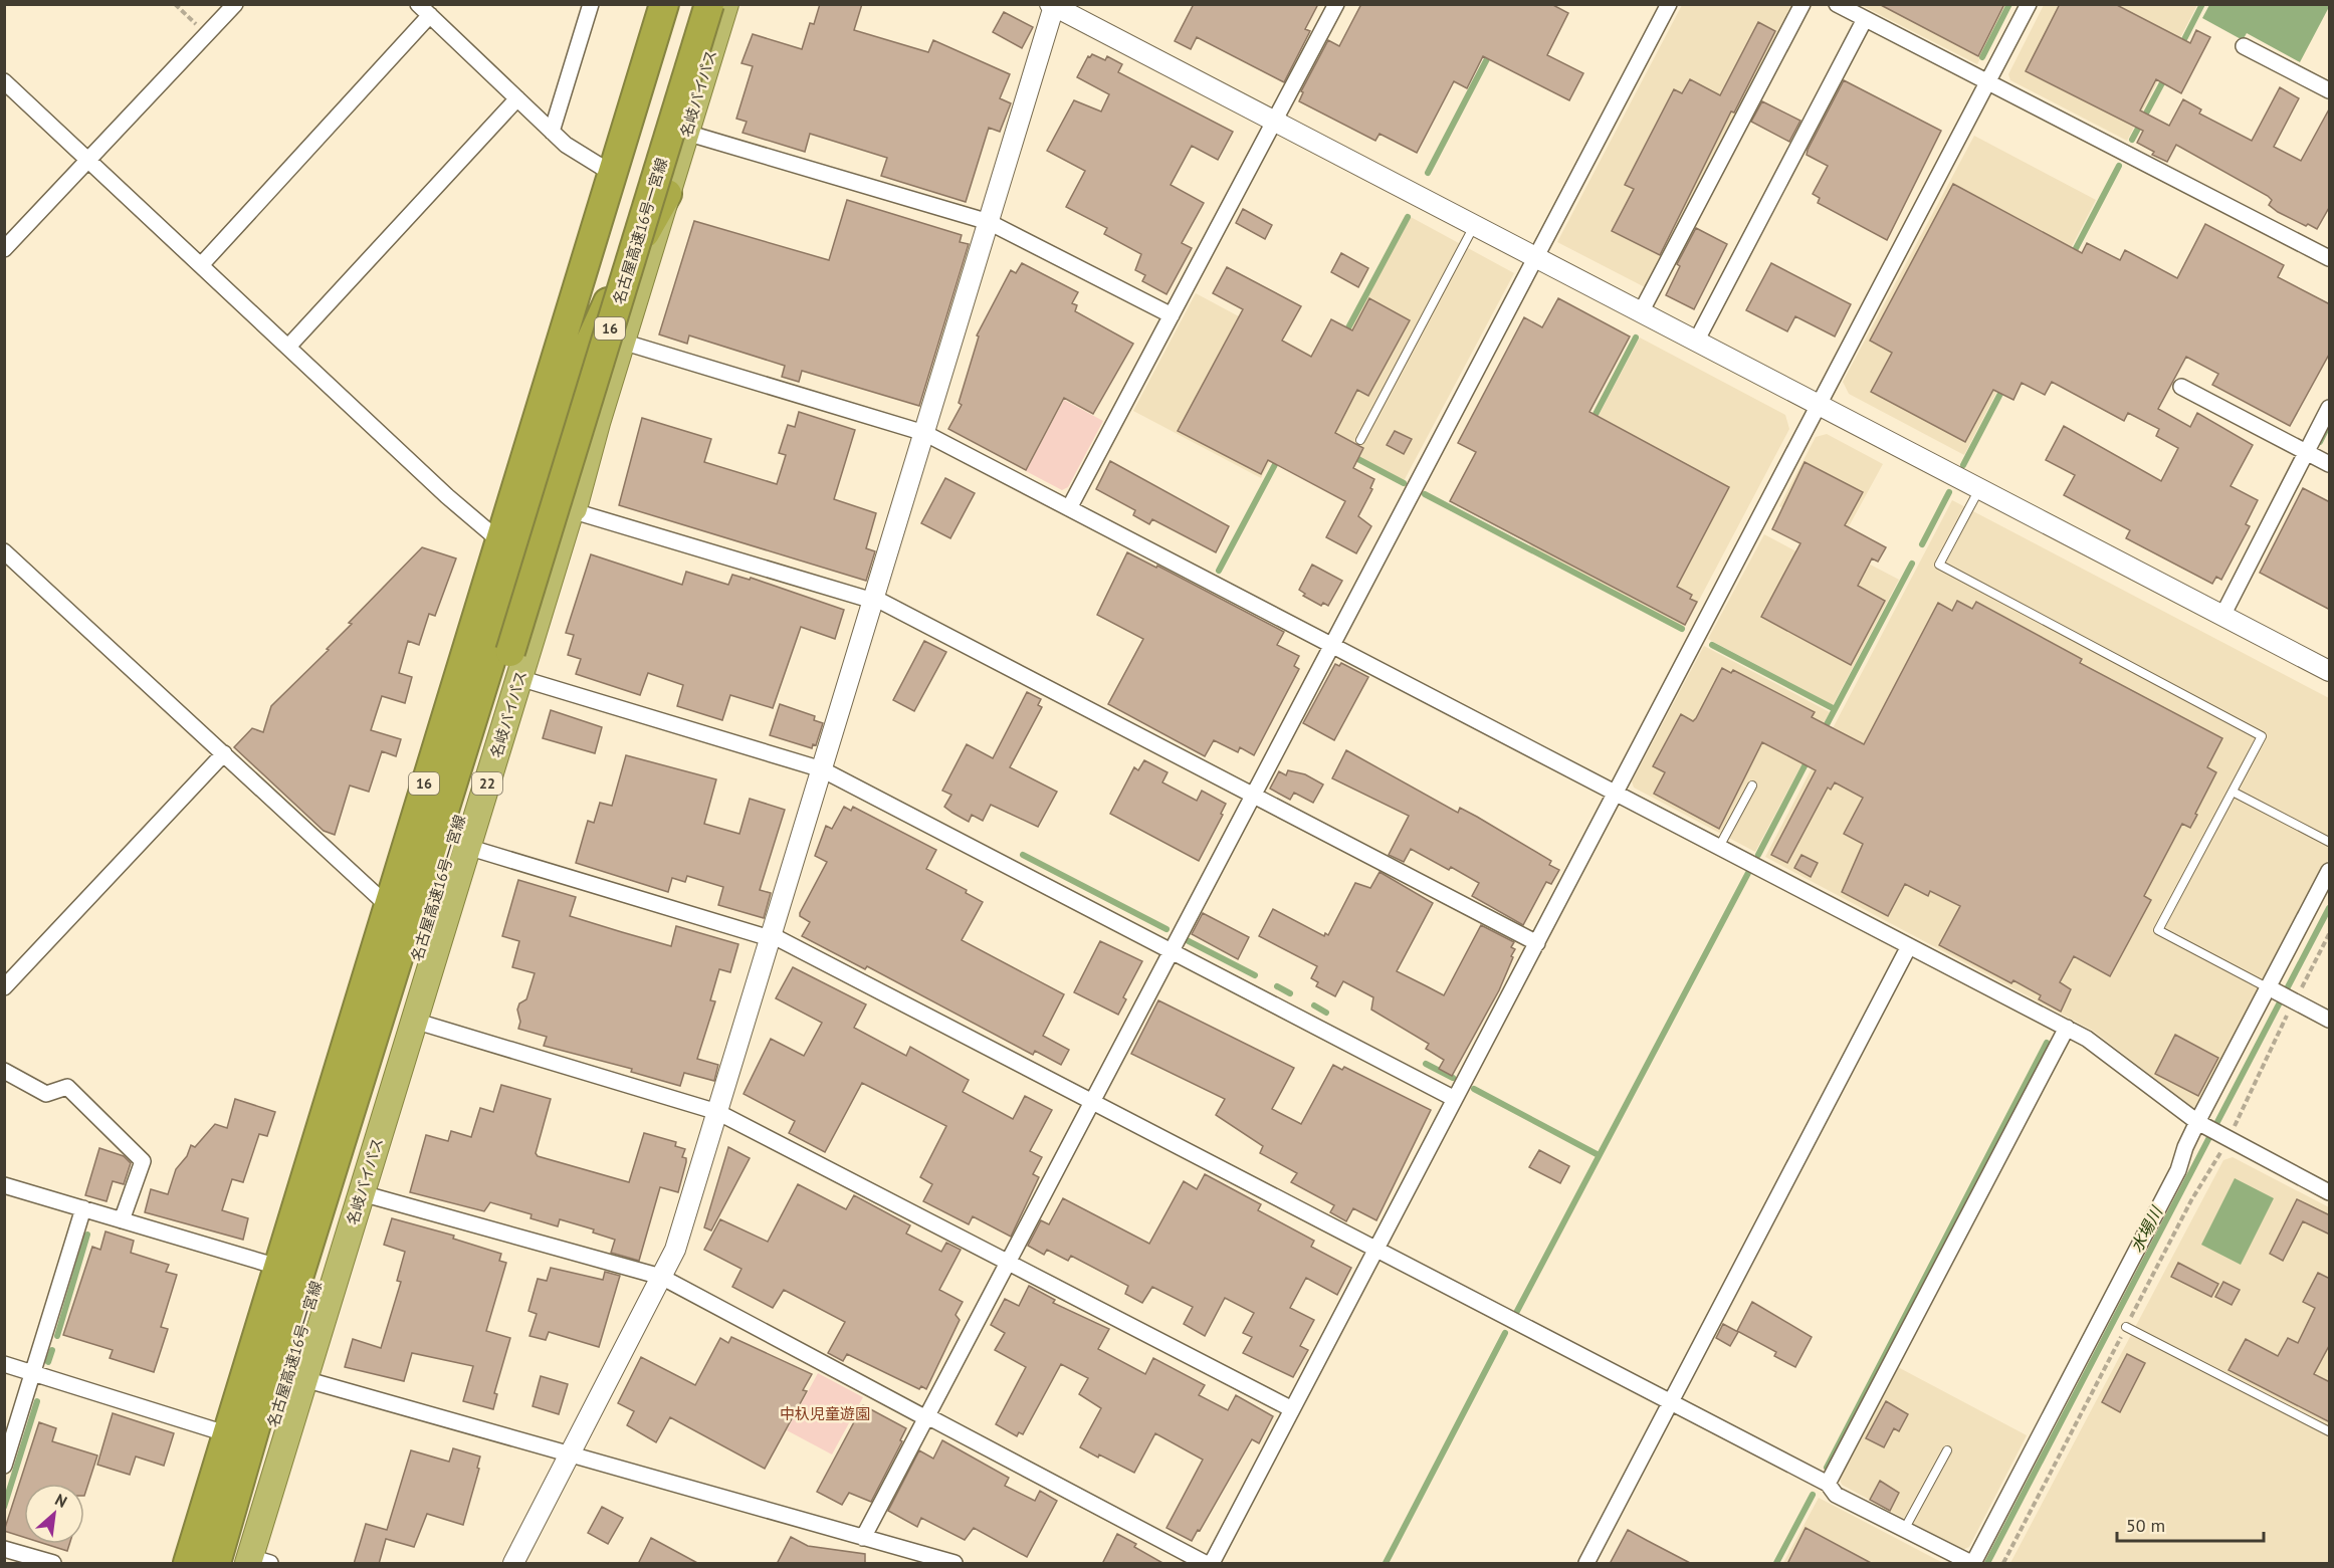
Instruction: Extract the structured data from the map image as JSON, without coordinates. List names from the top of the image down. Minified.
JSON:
{"streets":{"highway":["名岐バイパス","名古屋高速16号一宮線","16","22"]},"crossings":[["名岐バイパス","名古屋高速16号一宮線"]],"water":["水場川"],"parks":["中杁児童遊園"],"scale_bar":"50 m","north":"top right"}
